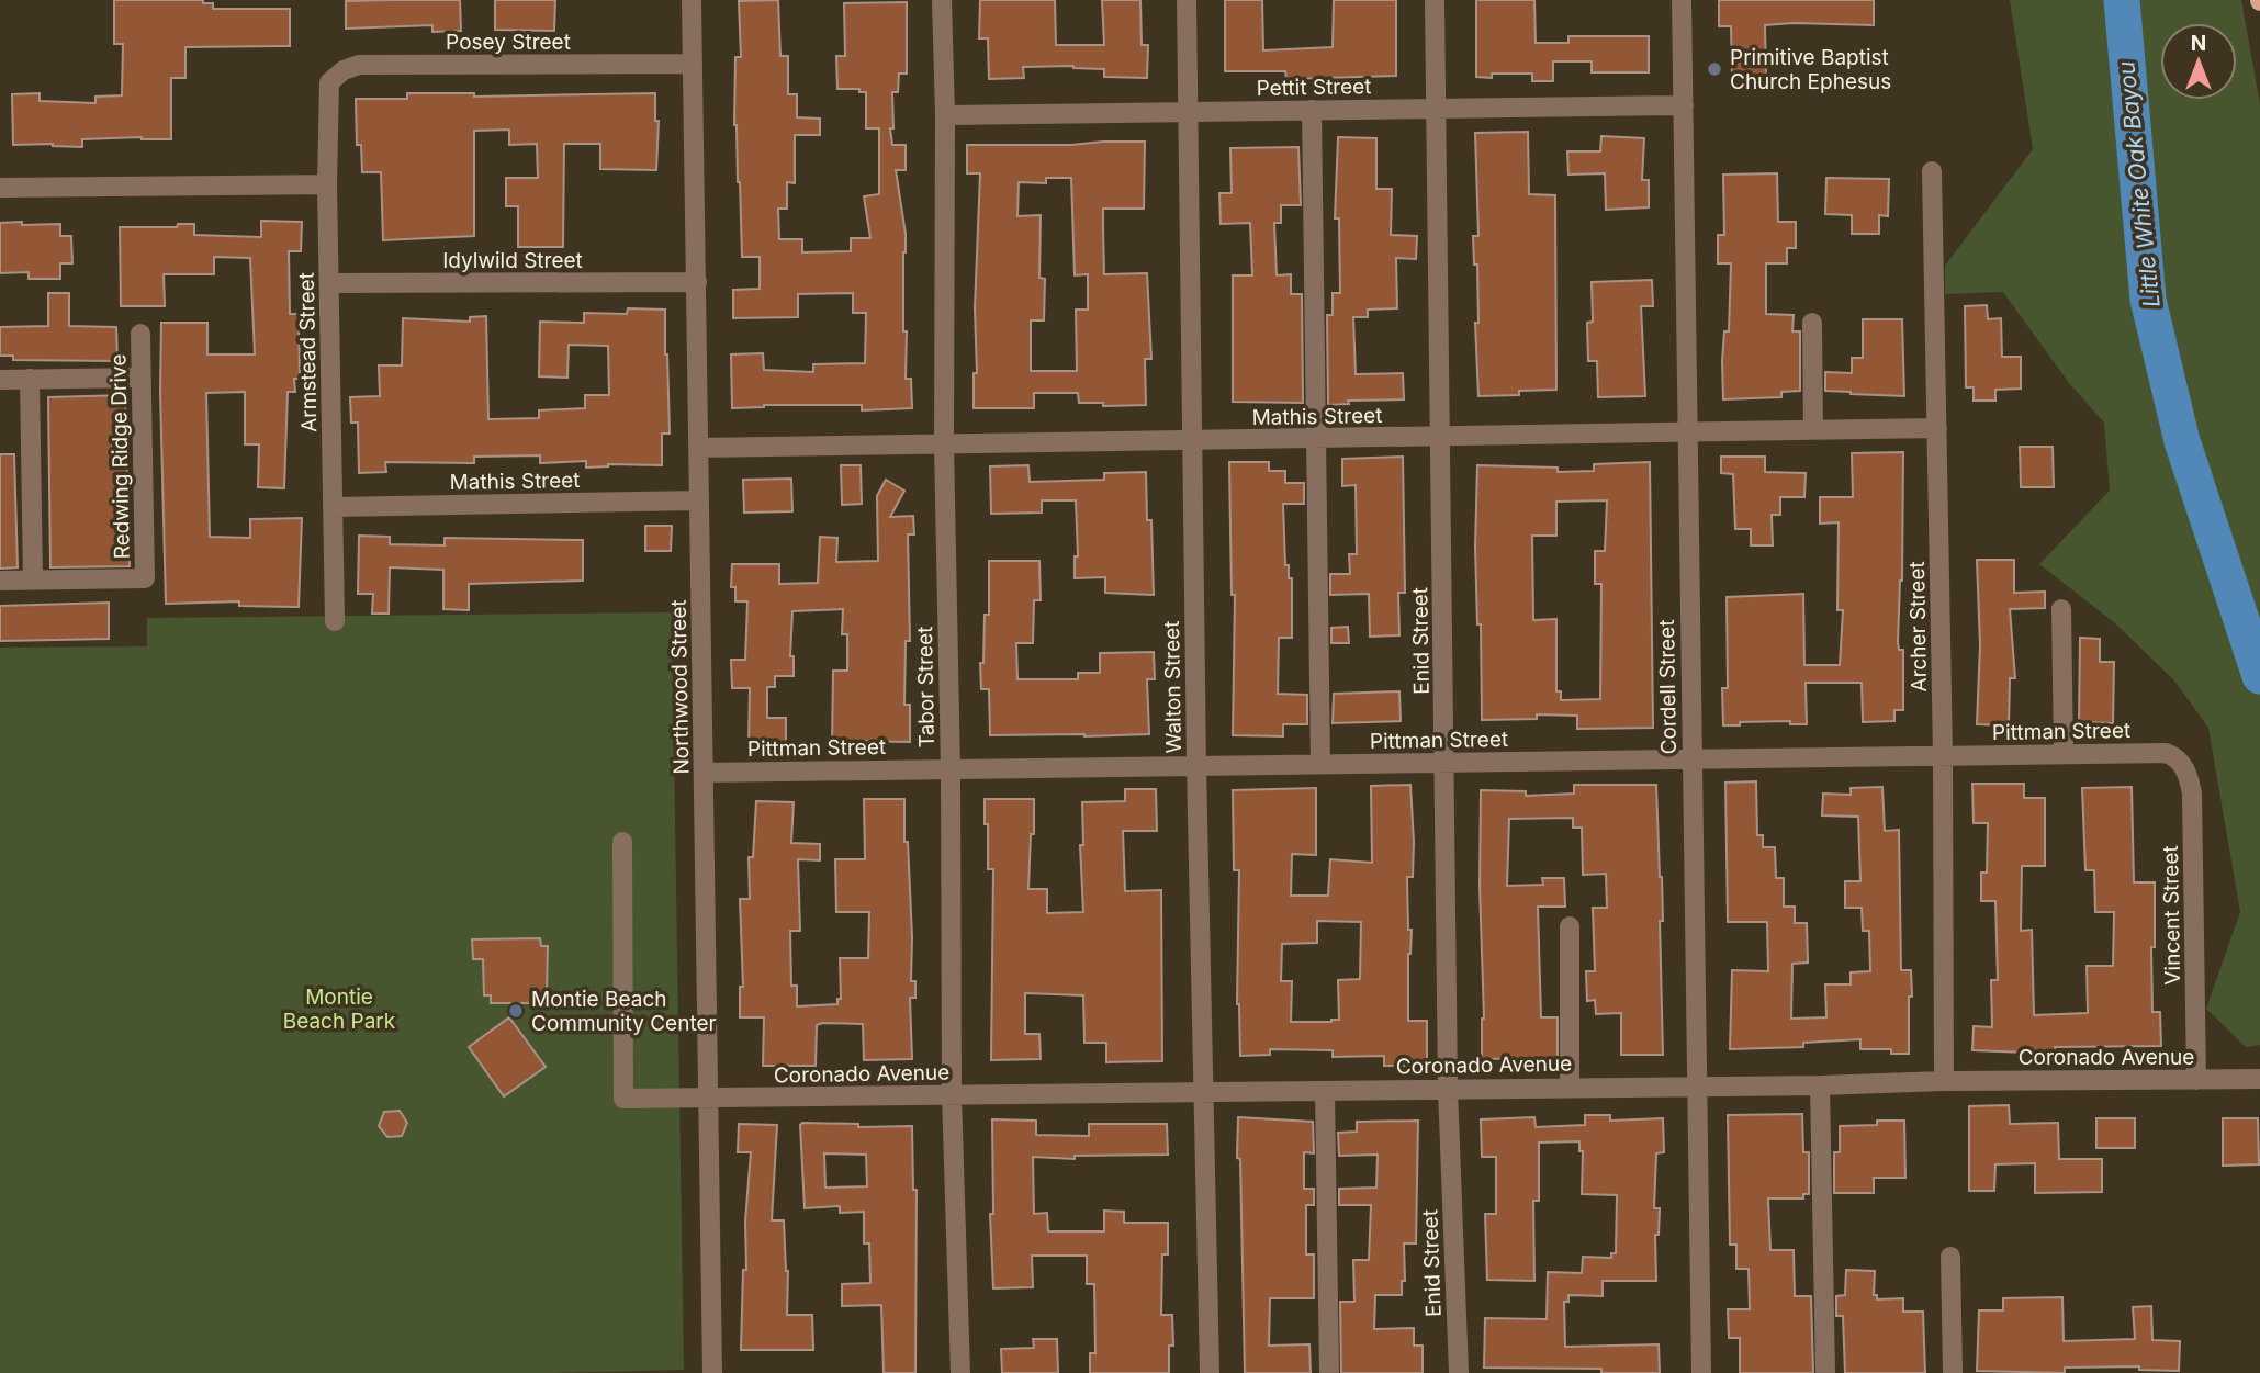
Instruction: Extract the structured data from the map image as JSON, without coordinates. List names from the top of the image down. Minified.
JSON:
{"streets":{"street":["Posey Street","Pettit Street","Idylwild Street","Armstead Street","Mathis Street","Redwing Ridge Drive","Archer Street","Enid Street","Northwood Street","Tabor Street","Walton Street","Cordell Street","Pittman Street","Vincent Street","Coronado Avenue"]},"crossings":[["Posey Street","Armstead Street"],["Posey Street","Northwood Street"],["Pettit Street","Enid Street"],["Pettit Street","Tabor Street"],["Pettit Street","Walton Street"],["Pettit Street","Cordell Street"],["Idylwild Street","Armstead Street"],["Idylwild Street","Northwood Street"],["Armstead Street","Mathis Street"],["Mathis Street","Archer Street"],["Mathis Street","Enid Street"],["Mathis Street","Northwood Street"],["Mathis Street","Tabor Street"],["Mathis Street","Walton Street"],["Mathis Street","Cordell Street"],["Archer Street","Pittman Street"],["Archer Street","Coronado Avenue"],["Enid Street","Pittman Street"],["Enid Street","Coronado Avenue"],["Northwood Street","Pittman Street"],["Northwood Street","Coronado Avenue"],["Tabor Street","Pittman Street"],["Tabor Street","Coronado Avenue"],["Walton Street","Pittman Street"],["Walton Street","Coronado Avenue"],["Cordell Street","Pittman Street"],["Cordell Street","Coronado Avenue"],["Pittman Street","Vincent Street"],["Vincent Street","Coronado Avenue"]],"water":["Little White Oak Bayou"],"parks":["Montie Beach Park"],"places":["Primitive Baptist Church Ephesus","Montie Beach Community Center"],"north":"top"}
